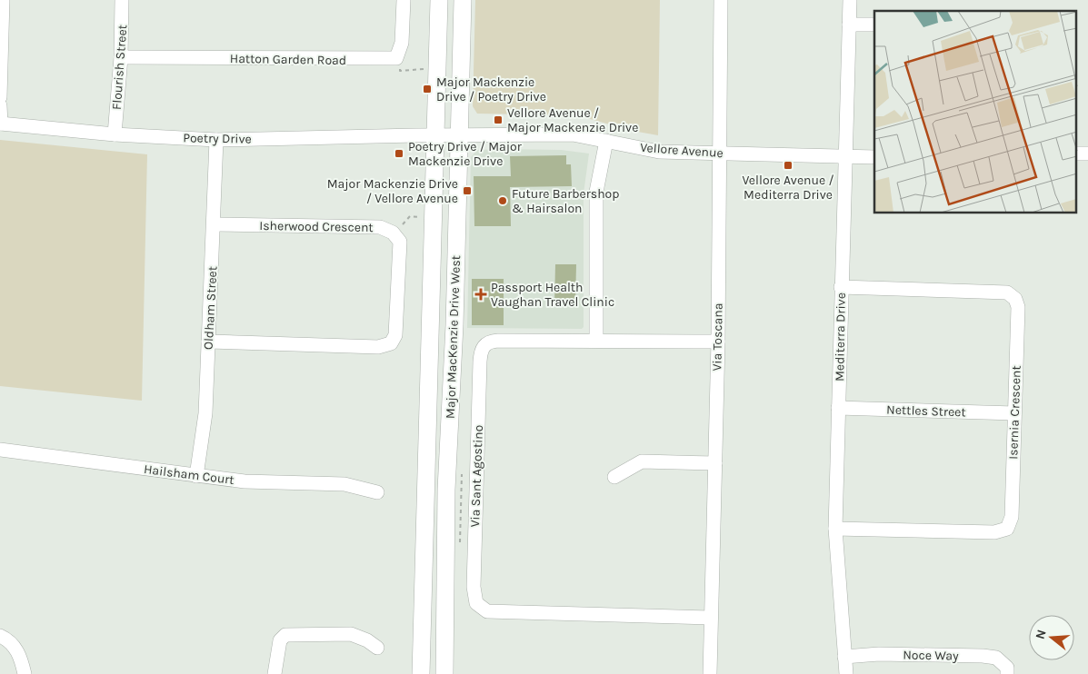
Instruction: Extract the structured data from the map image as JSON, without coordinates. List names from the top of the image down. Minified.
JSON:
{"streets":{"main road":["Major MacKenzie Drive West"],"street":["Hatton Garden Road","Flourish Street","Poetry Drive","Vellore Avenue","Isherwood Crescent","Oldham Street","Via Toscana","Mediterra Drive","Nettles Street","Isernia Crescent","Hailsham Court","Via Sant Agostino","Noce Way"]},"crossings":[["Hatton Garden Road","Flourish Street"],["Flourish Street","Poetry Drive"],["Poetry Drive","Vellore Avenue"],["Poetry Drive","Oldham Street"],["Poetry Drive","Major MacKenzie Drive West"],["Vellore Avenue","Major MacKenzie Drive West"],["Vellore Avenue","Via Toscana"],["Vellore Avenue","Mediterra Drive"],["Isherwood Crescent","Oldham Street"],["Oldham Street","Hailsham Court"],["Via Toscana","Via Sant Agostino"],["Mediterra Drive","Nettles Street"],["Mediterra Drive","Isernia Crescent"],["Mediterra Drive","Noce Way"],["Nettles Street","Isernia Crescent"]],"places":{"transit":["Major Mackenzie Drive / Poetry Drive","Vellore Avenue / Major Mackenzie Drive","Poetry Drive / Major Mackenzie Drive","Vellore Avenue / Mediterra Drive","Major Mackenzie Drive / Vellore Avenue"],"other":["Future Barbershop & Hairsalon"],"health":["Passport Health Vaughan Travel Clinic"]},"north":"left"}
